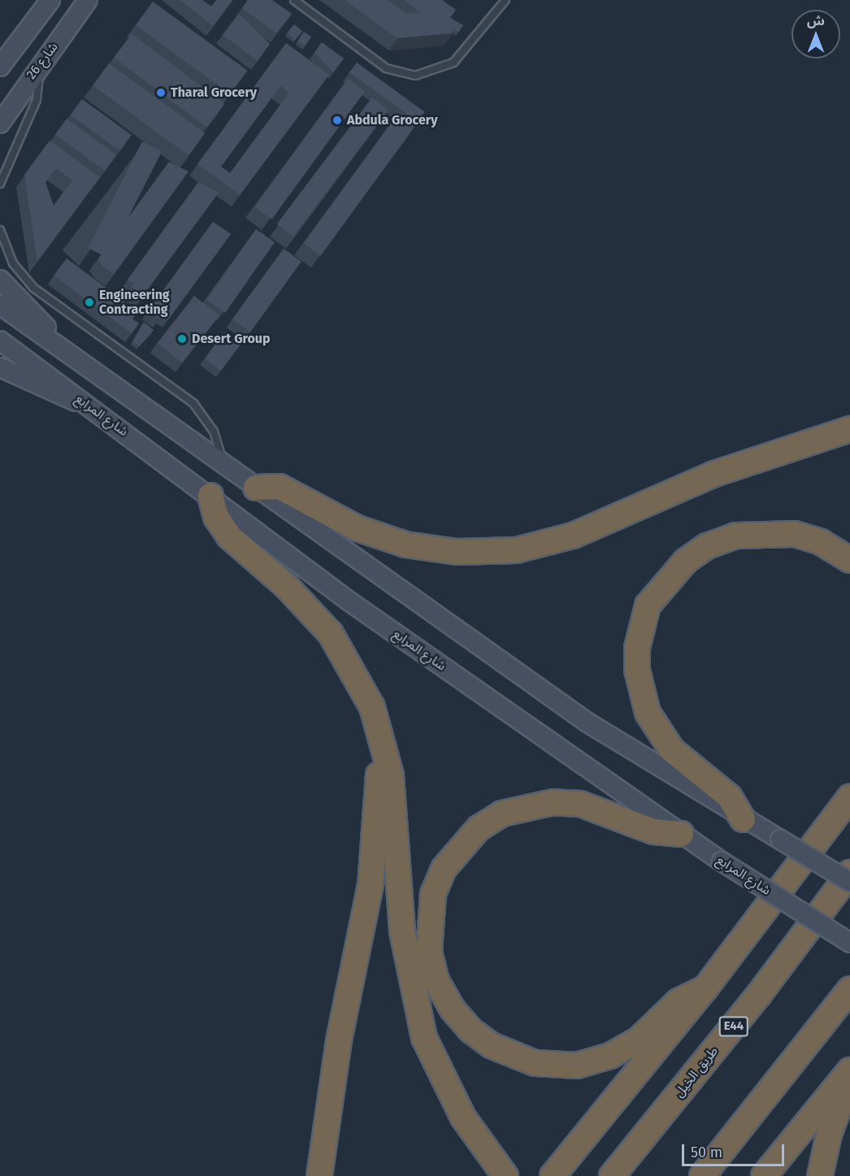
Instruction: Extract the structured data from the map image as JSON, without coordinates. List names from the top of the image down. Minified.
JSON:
{"streets":{"highway":["E44","طريق الخيل"],"main road":["شارع 26","شارع المرابع"]},"places":["Tharal Grocery","Abdula Grocery","Engineering Contracting","Desert Group"],"scale_bar":"50 m","north":"top"}
